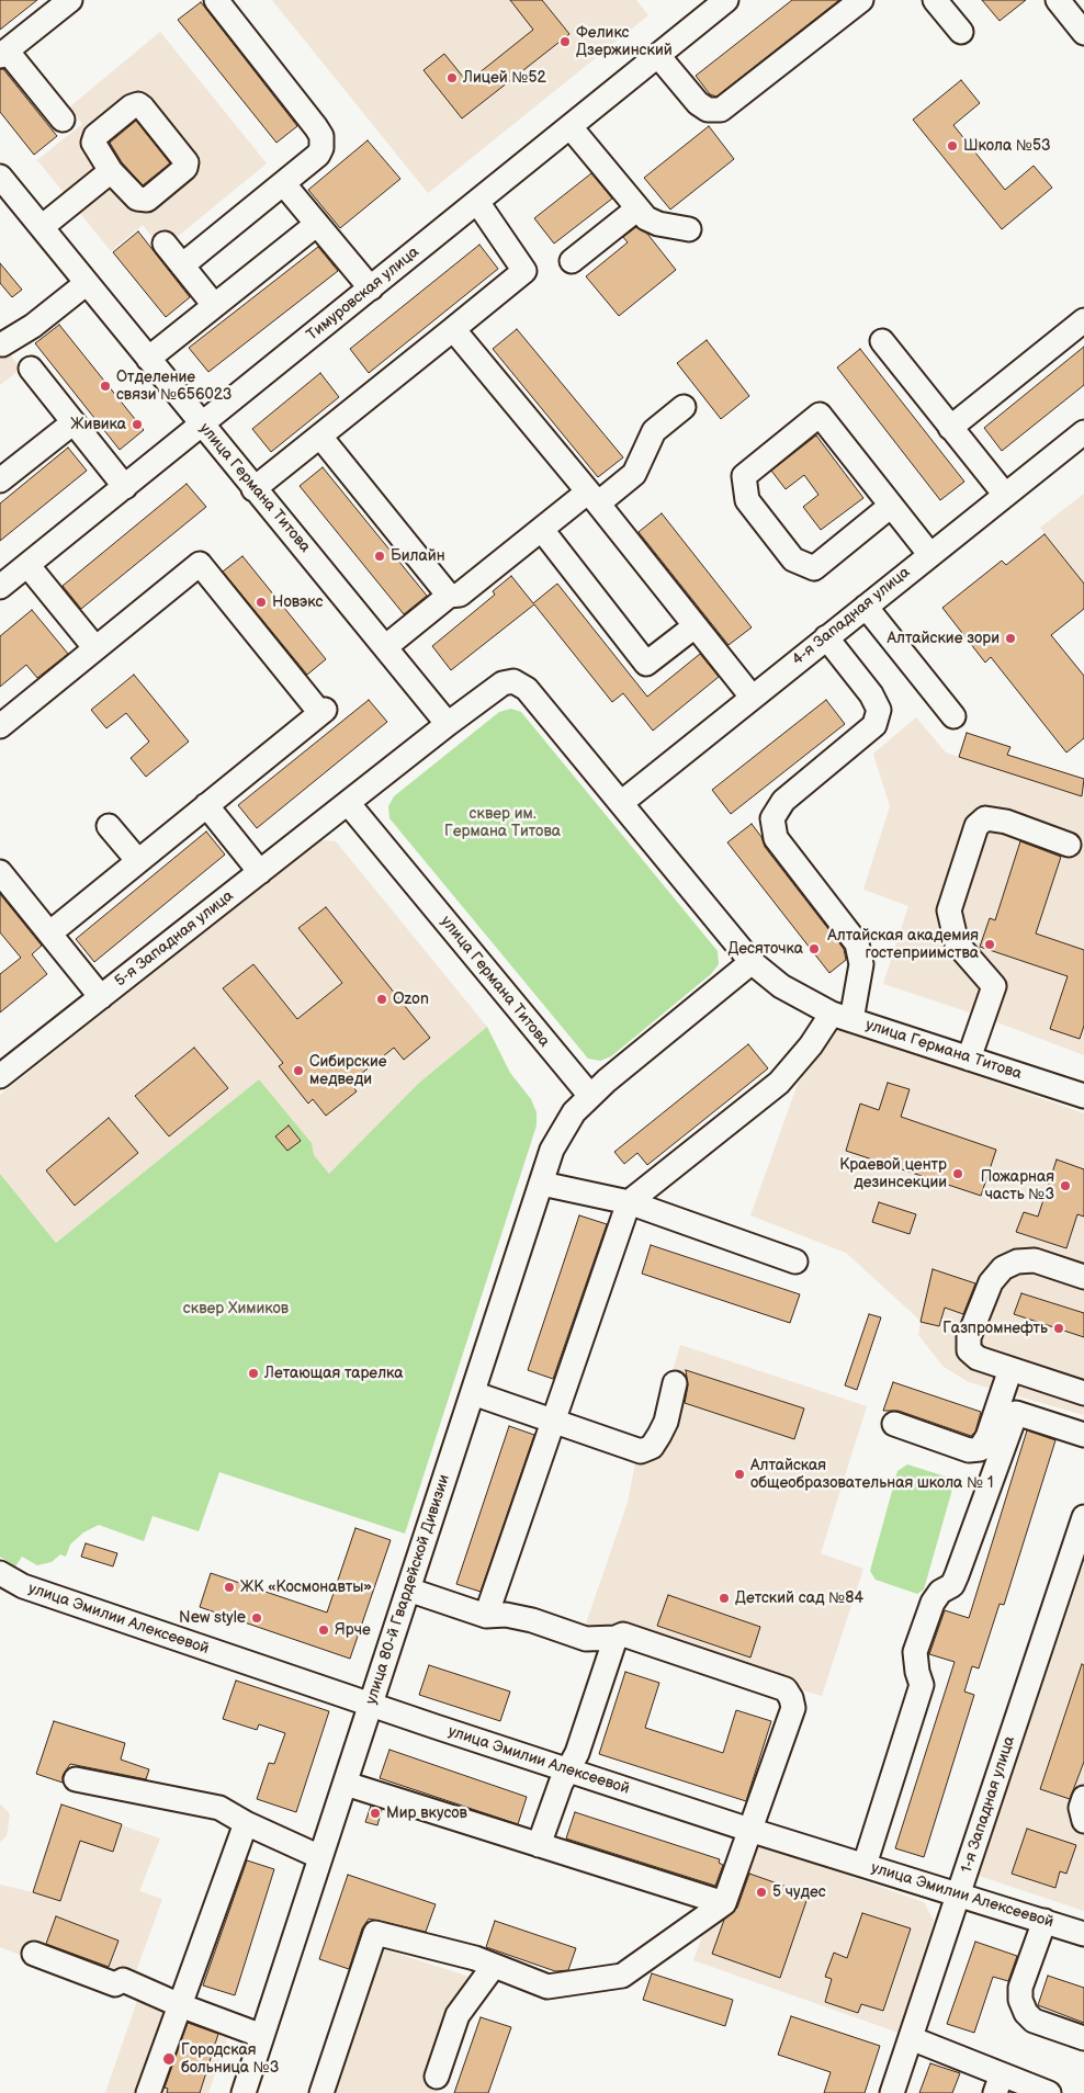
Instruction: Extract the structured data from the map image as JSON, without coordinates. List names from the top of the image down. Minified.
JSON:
{"streets":{"street":["Тимуровская улица","улица Германа Титова","4-я Западная улица","5-я Западная улица","улица 80-й Гвардейской Дивизии","улица Эмилии Алексеевой","1-я Западная улица"]},"crossings":[["Тимуровская улица","улица Германа Титова"],["улица Германа Титова","4-я Западная улица"],["улица Германа Титова","5-я Западная улица"],["улица Германа Титова","улица 80-й Гвардейской Дивизии"],["улица 80-й Гвардейской Дивизии","улица Эмилии Алексеевой"],["улица Эмилии Алексеевой","1-я Западная улица"]],"parks":["сквер им. Германа Титова","сквер Химиков"],"places":["Феликс Дзержинский","Лицей №52","Школа №53","Отделение связи №656023","Живика","Билайн","Новэкс","Алтайские зори","Алтайская академия гостеприимства","Десяточка","Ozon","Сибирские медведи","Краевой центр дезинсекции","Пожарная часть №3","Газпромнефть","Летающая тарелка","Алтайская общеобразовательная школа № 1","ЖК «Космонавты»","Детский сад №84","New style","Ярче","Мир вкусов","5 чудес","Городская больница №3"]}
